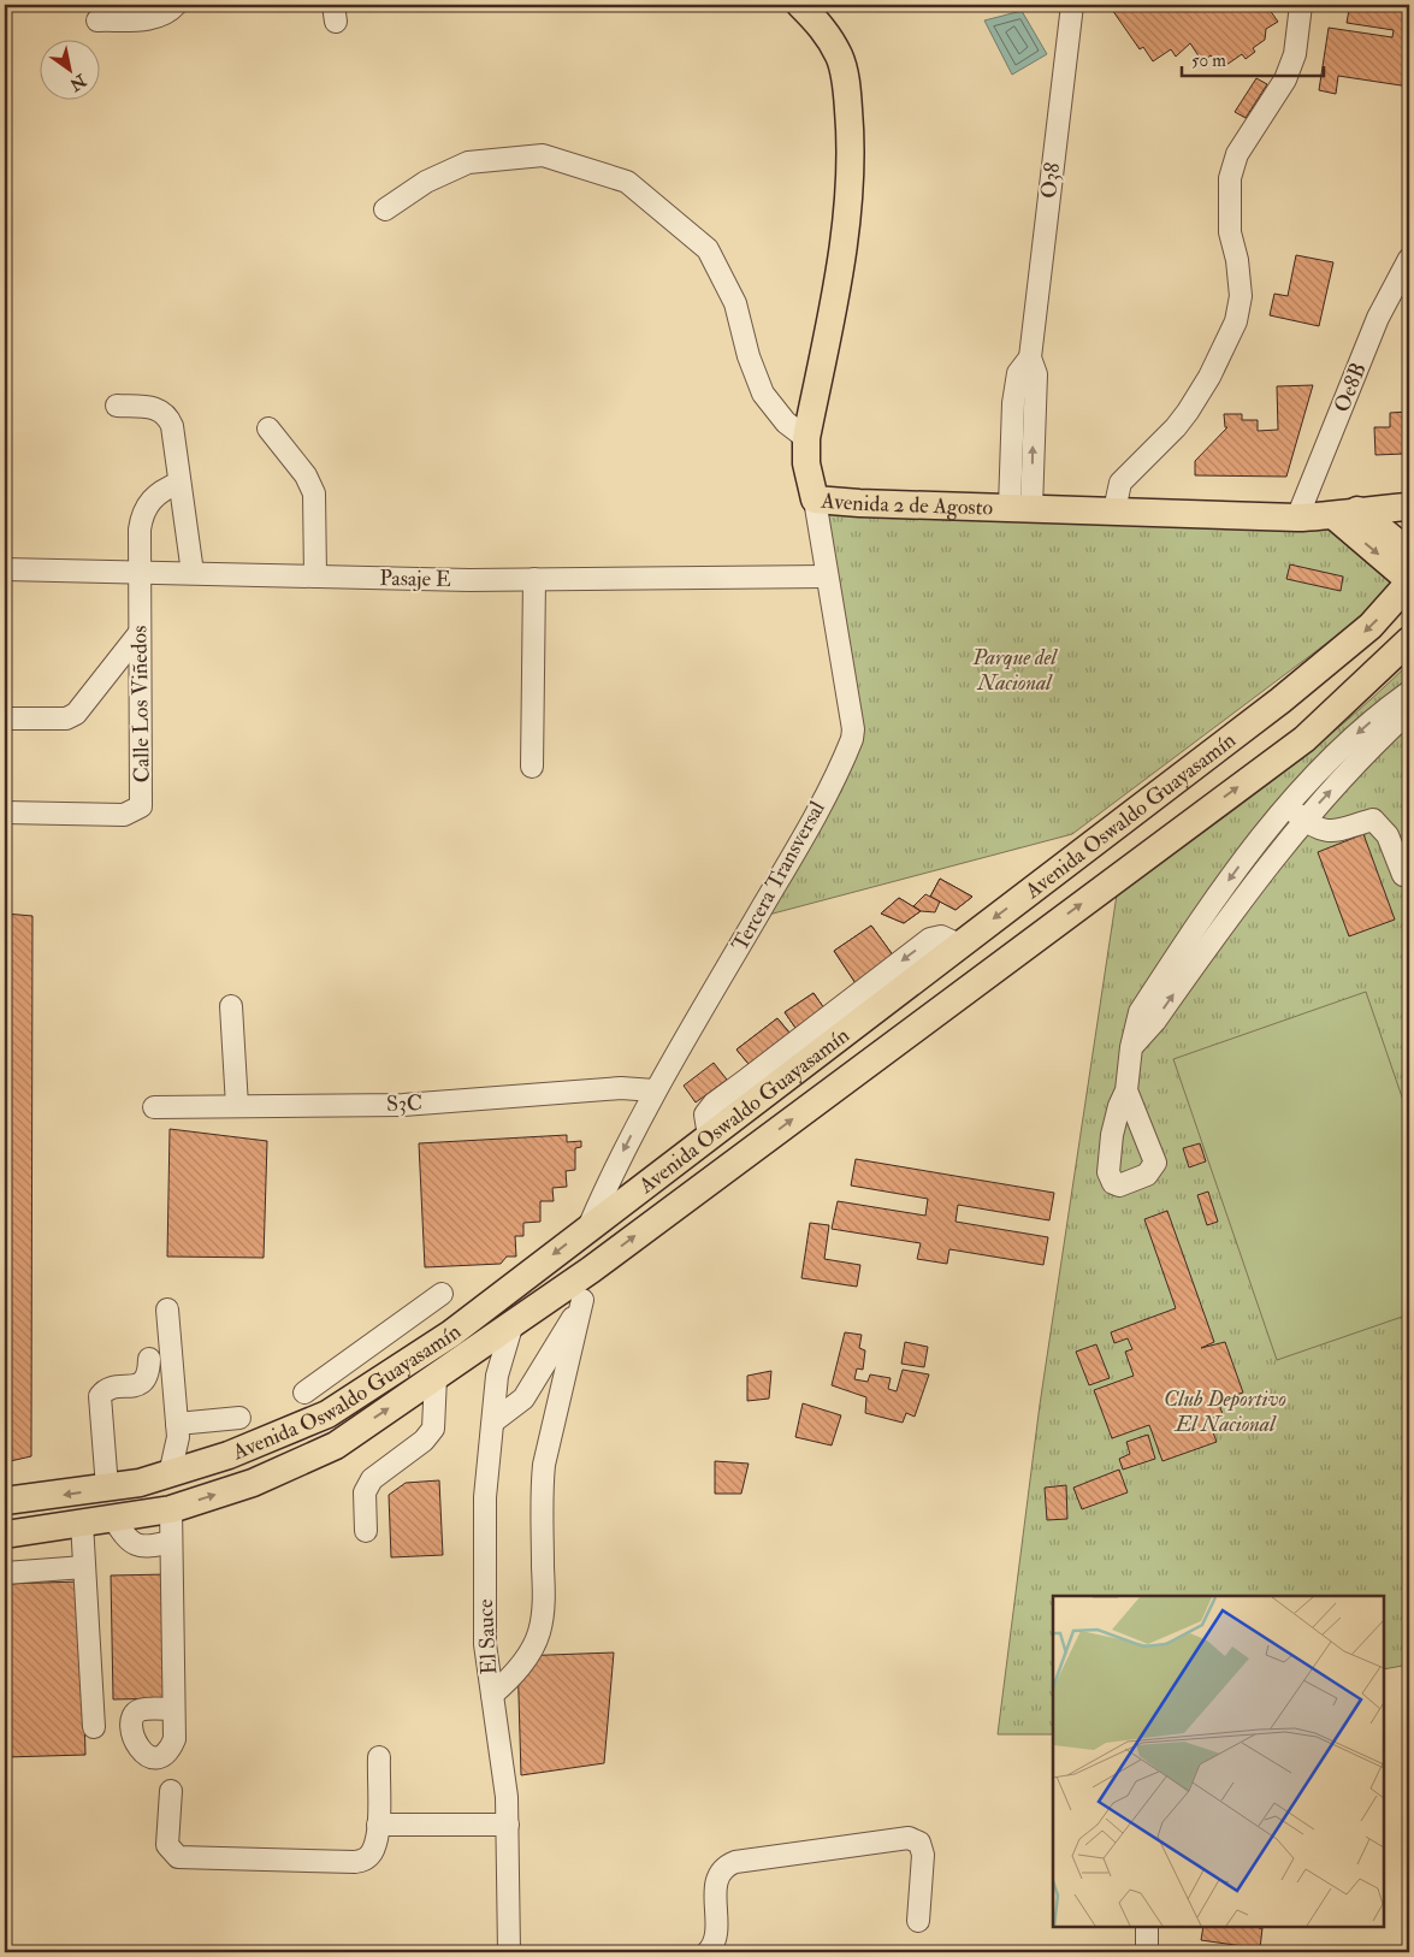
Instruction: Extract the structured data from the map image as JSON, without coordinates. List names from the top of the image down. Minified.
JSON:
{"streets":{"main road":["Avenida 2 de Agosto","Avenida Oswaldo Guayasamín"],"street":["O38","Oe8B","Pasaje E","Calle Los Viñedos","Tercera Transversal","S3C","El Sauce"]},"crossings":[["O38","Avenida 2 de Agosto"],["Oe8B","Avenida 2 de Agosto"],["Avenida 2 de Agosto","Tercera Transversal"],["Pasaje E","Calle Los Viñedos"],["Pasaje E","Tercera Transversal"],["Avenida Oswaldo Guayasamín","Tercera Transversal"],["Avenida Oswaldo Guayasamín","El Sauce"],["Tercera Transversal","S3C"]],"parks":["Parque del Nacional","Club Deportivo El Nacional"],"scale_bar":"50 m","north":"bottom right"}
